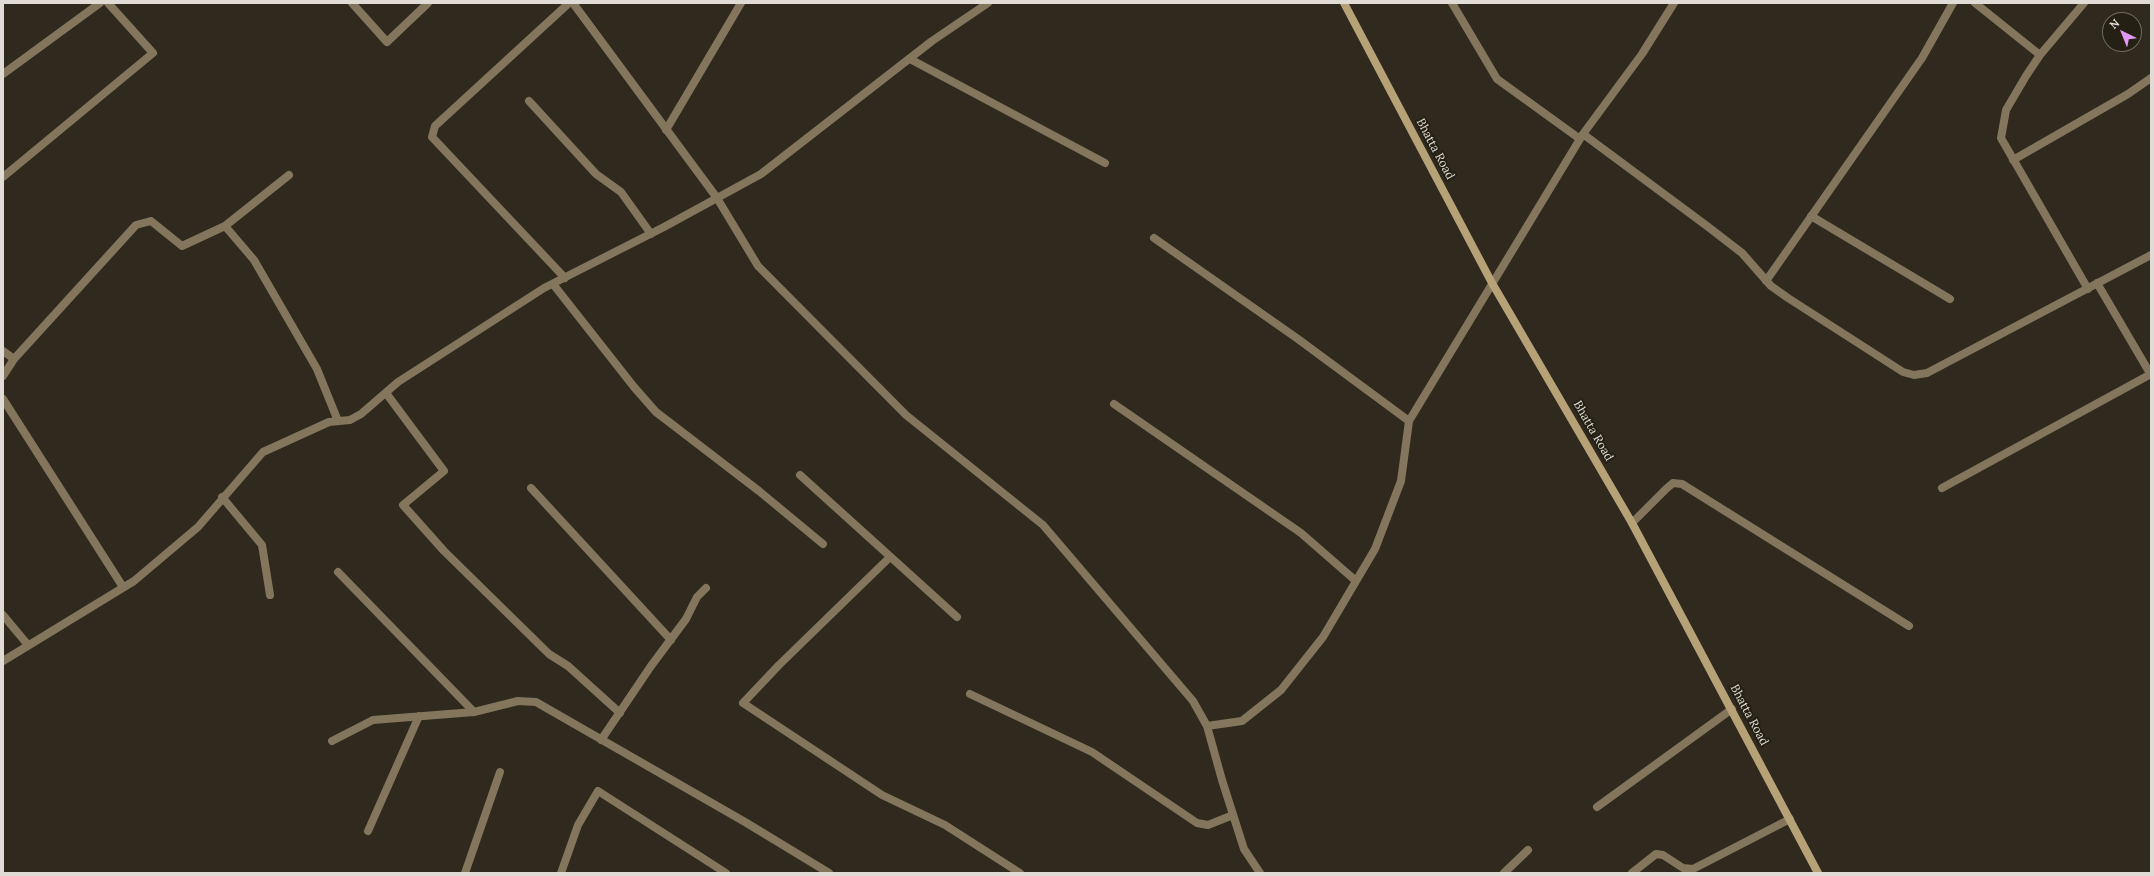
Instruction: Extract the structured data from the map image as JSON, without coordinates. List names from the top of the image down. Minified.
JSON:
{"streets":{"main road":["Bhatta Road"]},"north":"top left"}
